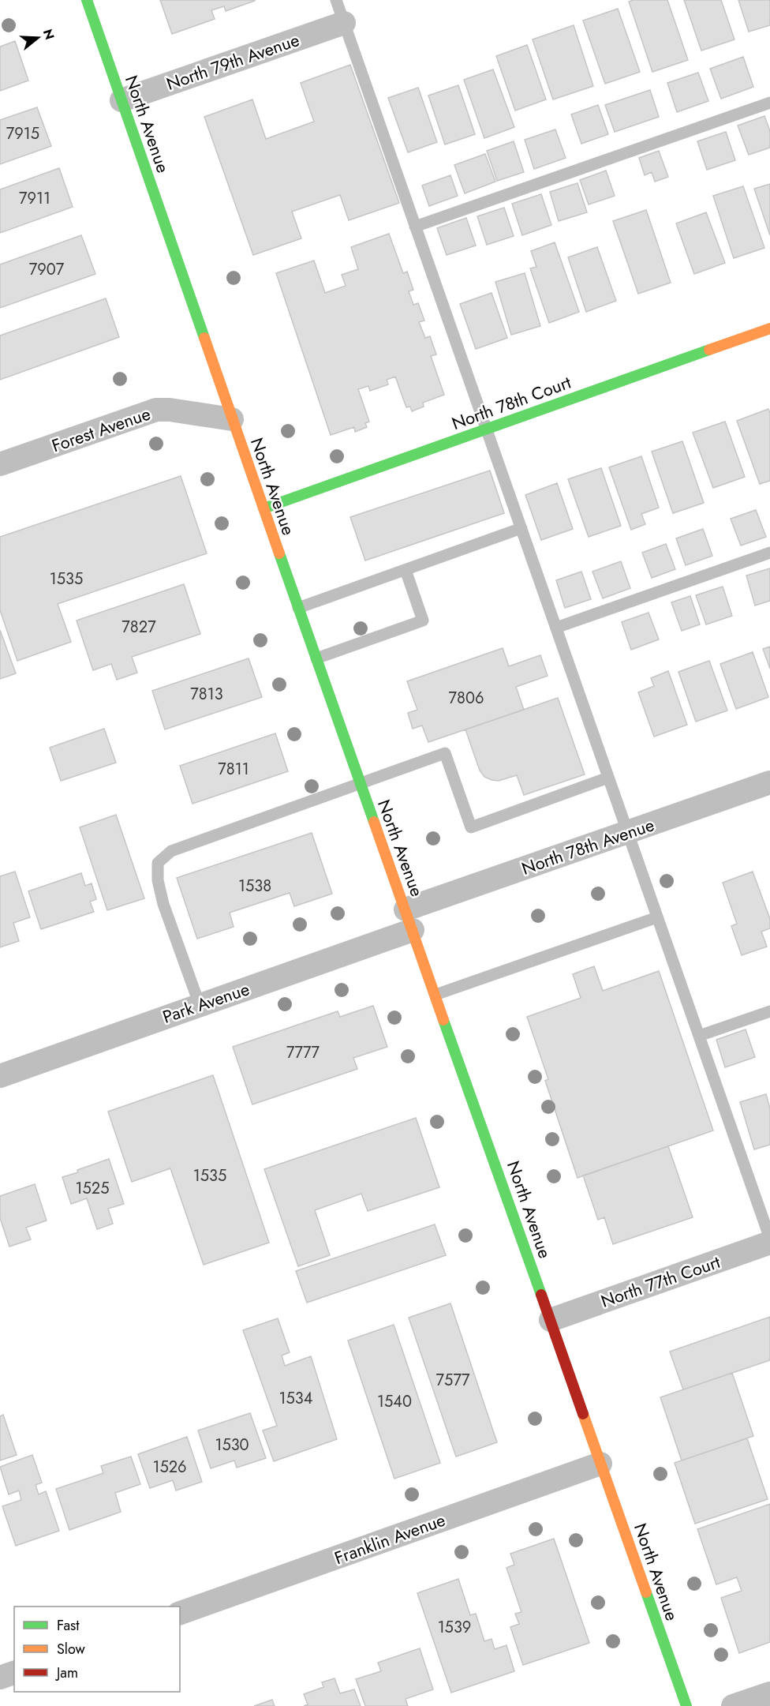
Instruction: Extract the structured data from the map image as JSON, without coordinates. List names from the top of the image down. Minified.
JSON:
{"streets":{"main road":["North Avenue","North 78th Court"],"street":["North 79th Avenue","Forest Avenue","North 78th Avenue","Park Avenue","North 77th Court","Franklin Avenue"]},"crossings":[["North 79th Avenue","North Avenue"],["North Avenue","North 78th Court"],["North Avenue","Forest Avenue"],["North Avenue","North 78th Avenue"],["North Avenue","Park Avenue"],["North Avenue","North 77th Court"],["North Avenue","Franklin Avenue"],["North 78th Avenue","Park Avenue"]],"house_numbers":["7915","7911","7907","1535","7827","7813","7806","7811","1538","7777","1535","1525","7577","1534","1540","1530","1526","1539"],"legend":["Fast","Slow","Jam"],"north":"right"}
